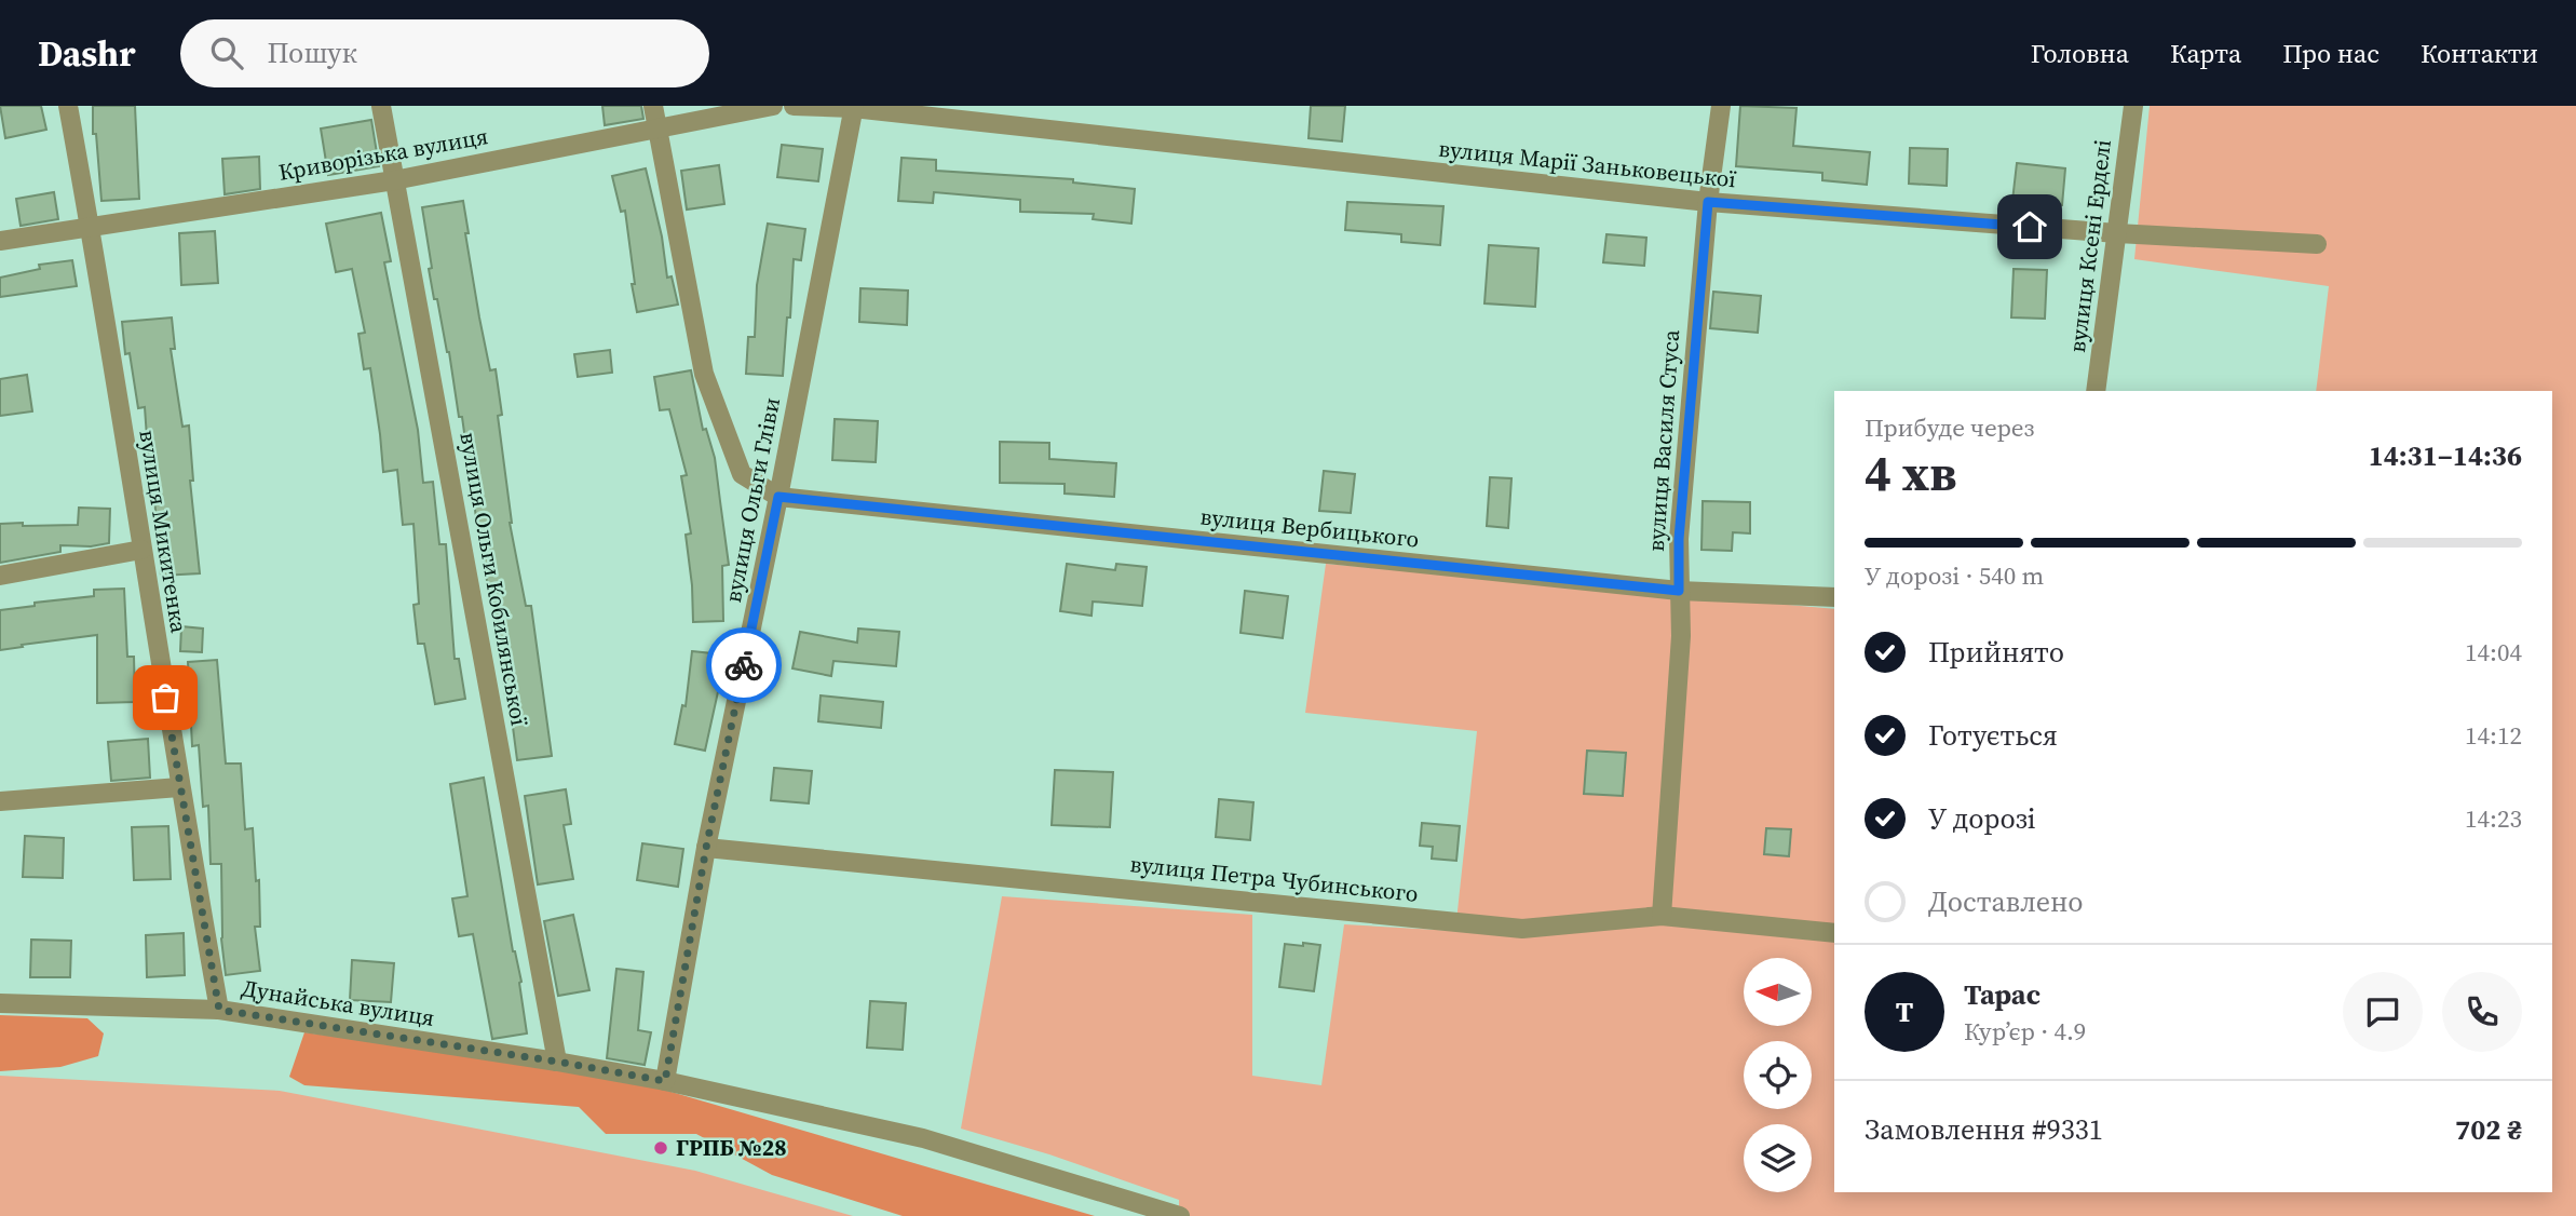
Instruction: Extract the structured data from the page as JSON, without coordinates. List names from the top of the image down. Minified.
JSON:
{"streets":{"street":["Криворізька вулиця","вулиця Марії Заньковецької","вулиця Ксені Ерделі","вулиця Василя Стуса","вулиця Ольги Гліви","вулиця Вербицького","вулиця Микитенка","вулиця Ольги Кобилянської","вулиця Петра Чубинського","Дунайська вулиця"]},"crossings":[["Криворізька вулиця","вулиця Микитенка"],["Криворізька вулиця","вулиця Ольги Кобилянської"],["вулиця Марії Заньковецької","вулиця Ксені Ерделі"],["вулиця Марії Заньковецької","вулиця Василя Стуса"],["вулиця Марії Заньковецької","вулиця Ольги Гліви"],["вулиця Василя Стуса","вулиця Вербицького"],["вулиця Василя Стуса","вулиця Петра Чубинського"],["вулиця Ольги Гліви","вулиця Вербицького"],["вулиця Ольги Гліви","вулиця Петра Чубинського"],["вулиця Ольги Гліви","Дунайська вулиця"],["вулиця Микитенка","Дунайська вулиця"],["вулиця Ольги Кобилянської","Дунайська вулиця"]],"places":["ГРПБ №28"],"north":"left","page":{"header":"Dashr","search":"Пошук","nav":["Головна","Карта","Про нас","Контакти"],"heading":["4 хв","Прибуде через","14:31–14:36"],"panel":["Тарас","Кур’єр · 4.9","Замовлення #9331","702 ₴"],"bar":"У дорозі · 540 m","list":[["Прийнято","14:04"],["Готується","14:12"],["У дорозі","14:23"],"Доставлено"],"round":"Т"}}
